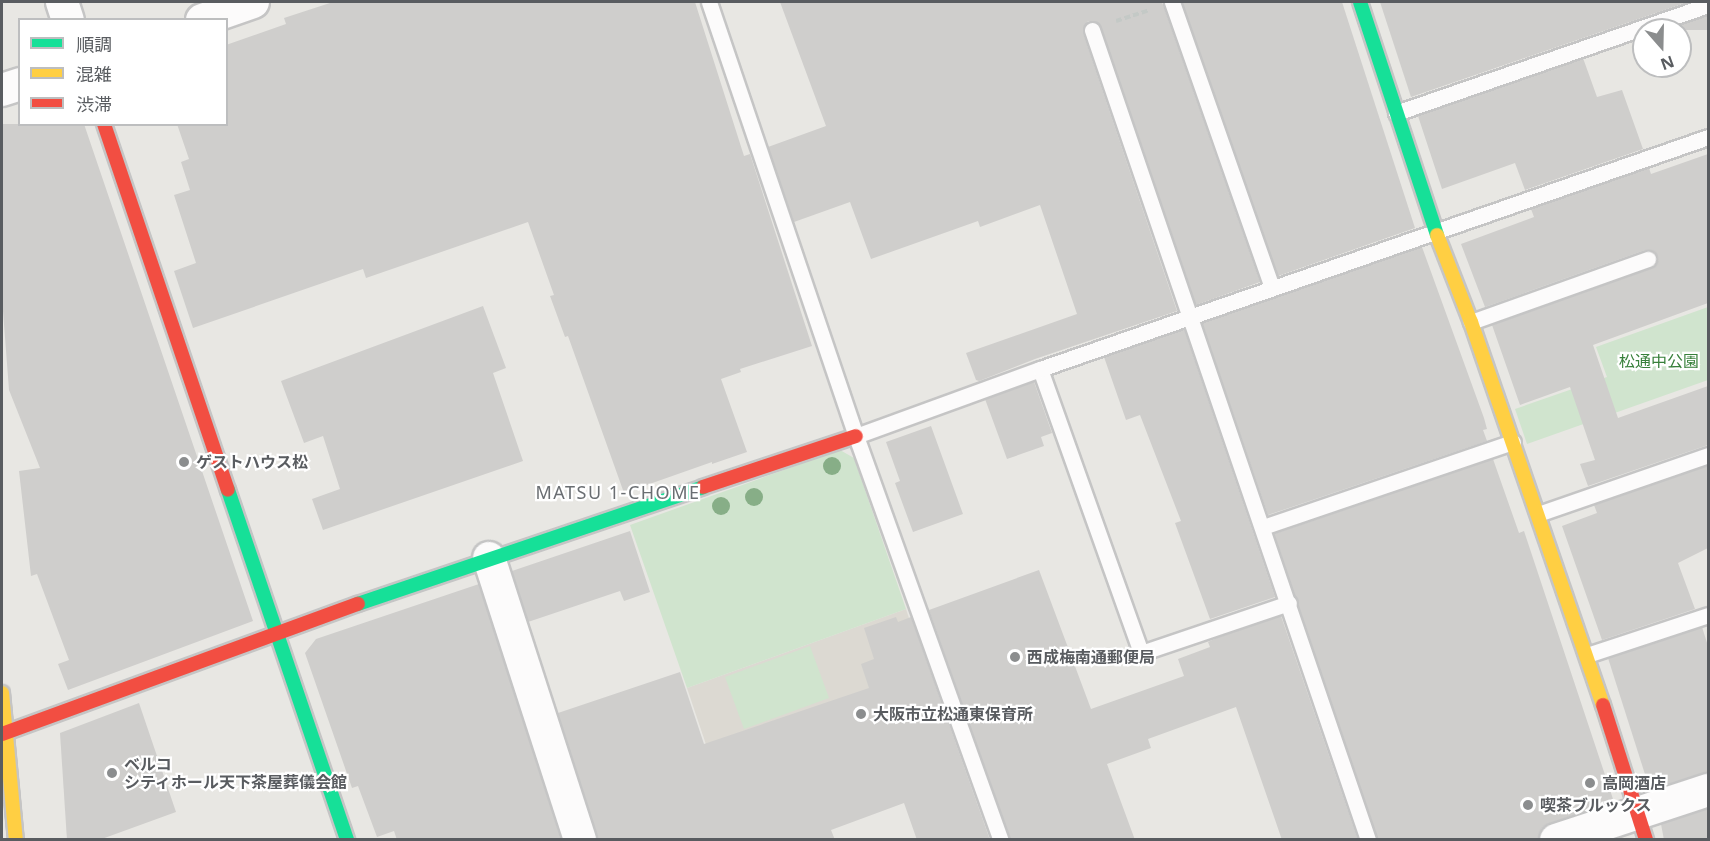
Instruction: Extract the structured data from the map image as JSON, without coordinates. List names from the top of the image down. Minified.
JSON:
{"districts":["MATSU 1-CHOME"],"parks":["松通中公園"],"places":["ゲストハウス松","西成梅南通郵便局","大阪市立松通東保育所","ベルコ シティホール天下茶屋葬儀会館","高岡酒店","喫茶ブルックス"],"legend":["順調","混雑","渋滞"],"north":"bottom"}
